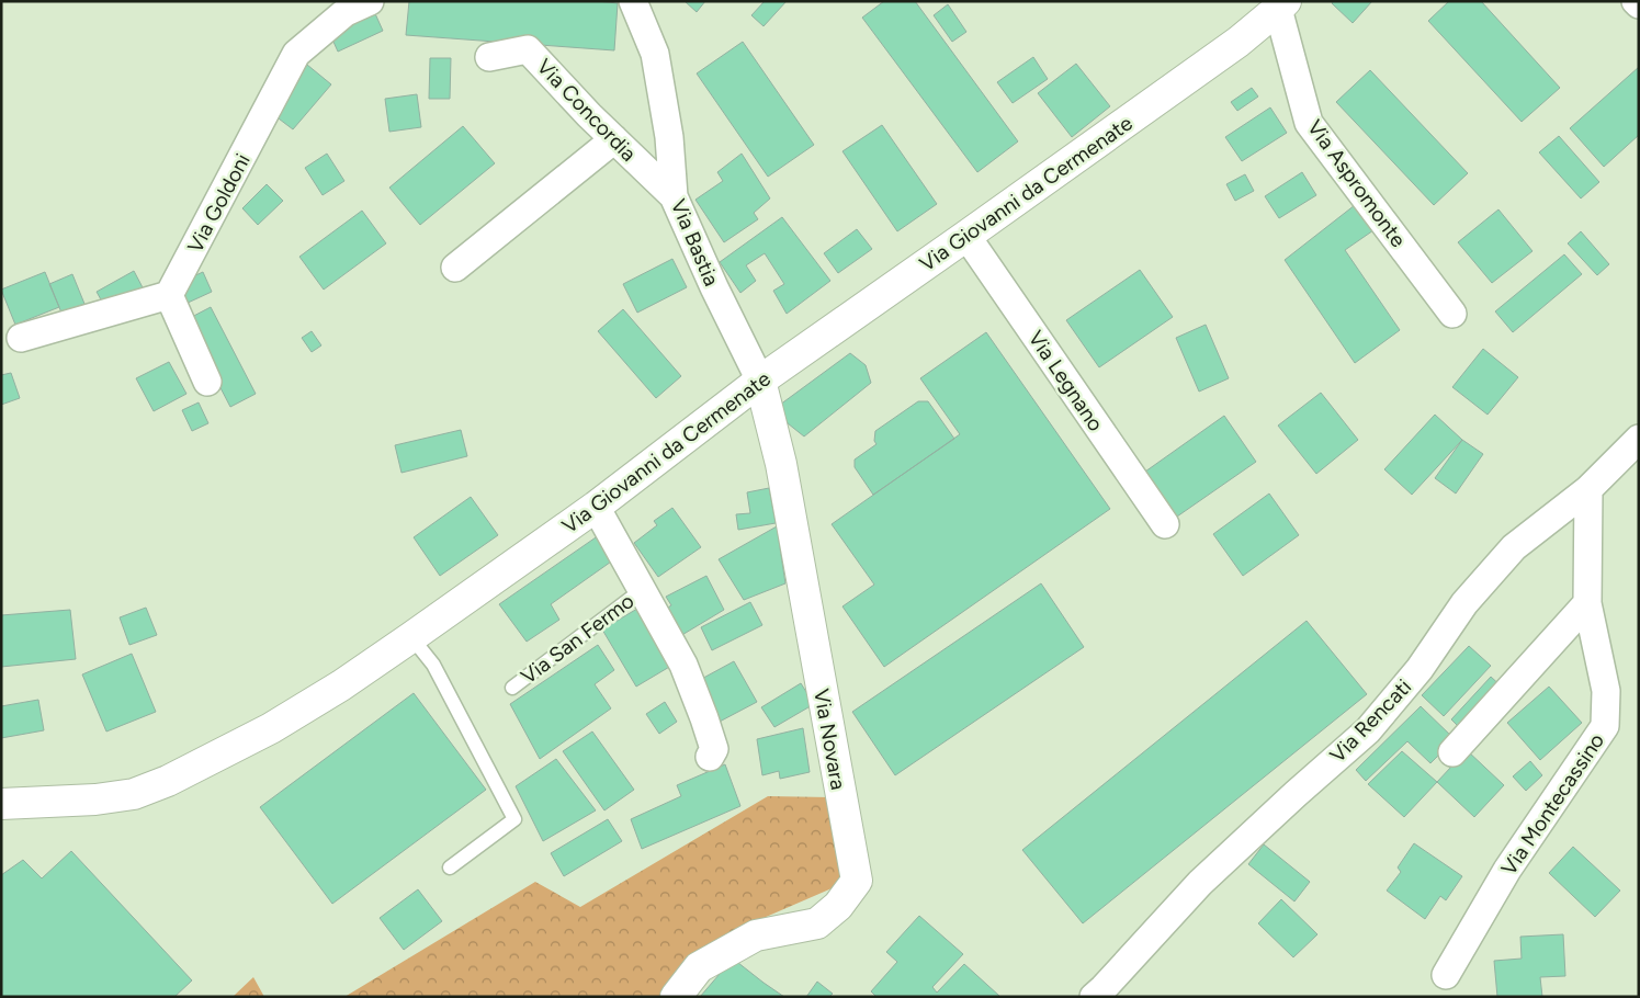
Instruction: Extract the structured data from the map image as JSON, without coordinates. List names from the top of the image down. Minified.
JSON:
{"streets":{"main road":["Via Giovanni da Cermenate","Via Novara"],"street":["Via Concordia","Via Aspromonte","Via Goldoni","Via Bastia","Via Legnano","Via San Fermo","Via Rencati","Via Montecassino"]},"crossings":[["Via Concordia","Via Bastia"],["Via Aspromonte","Via Giovanni da Cermenate"],["Via Giovanni da Cermenate","Via Bastia"],["Via Giovanni da Cermenate","Via Legnano"],["Via Giovanni da Cermenate","Via San Fermo"],["Via Giovanni da Cermenate","Via Novara"],["Via Bastia","Via Novara"],["Via Rencati","Via Montecassino"]]}
